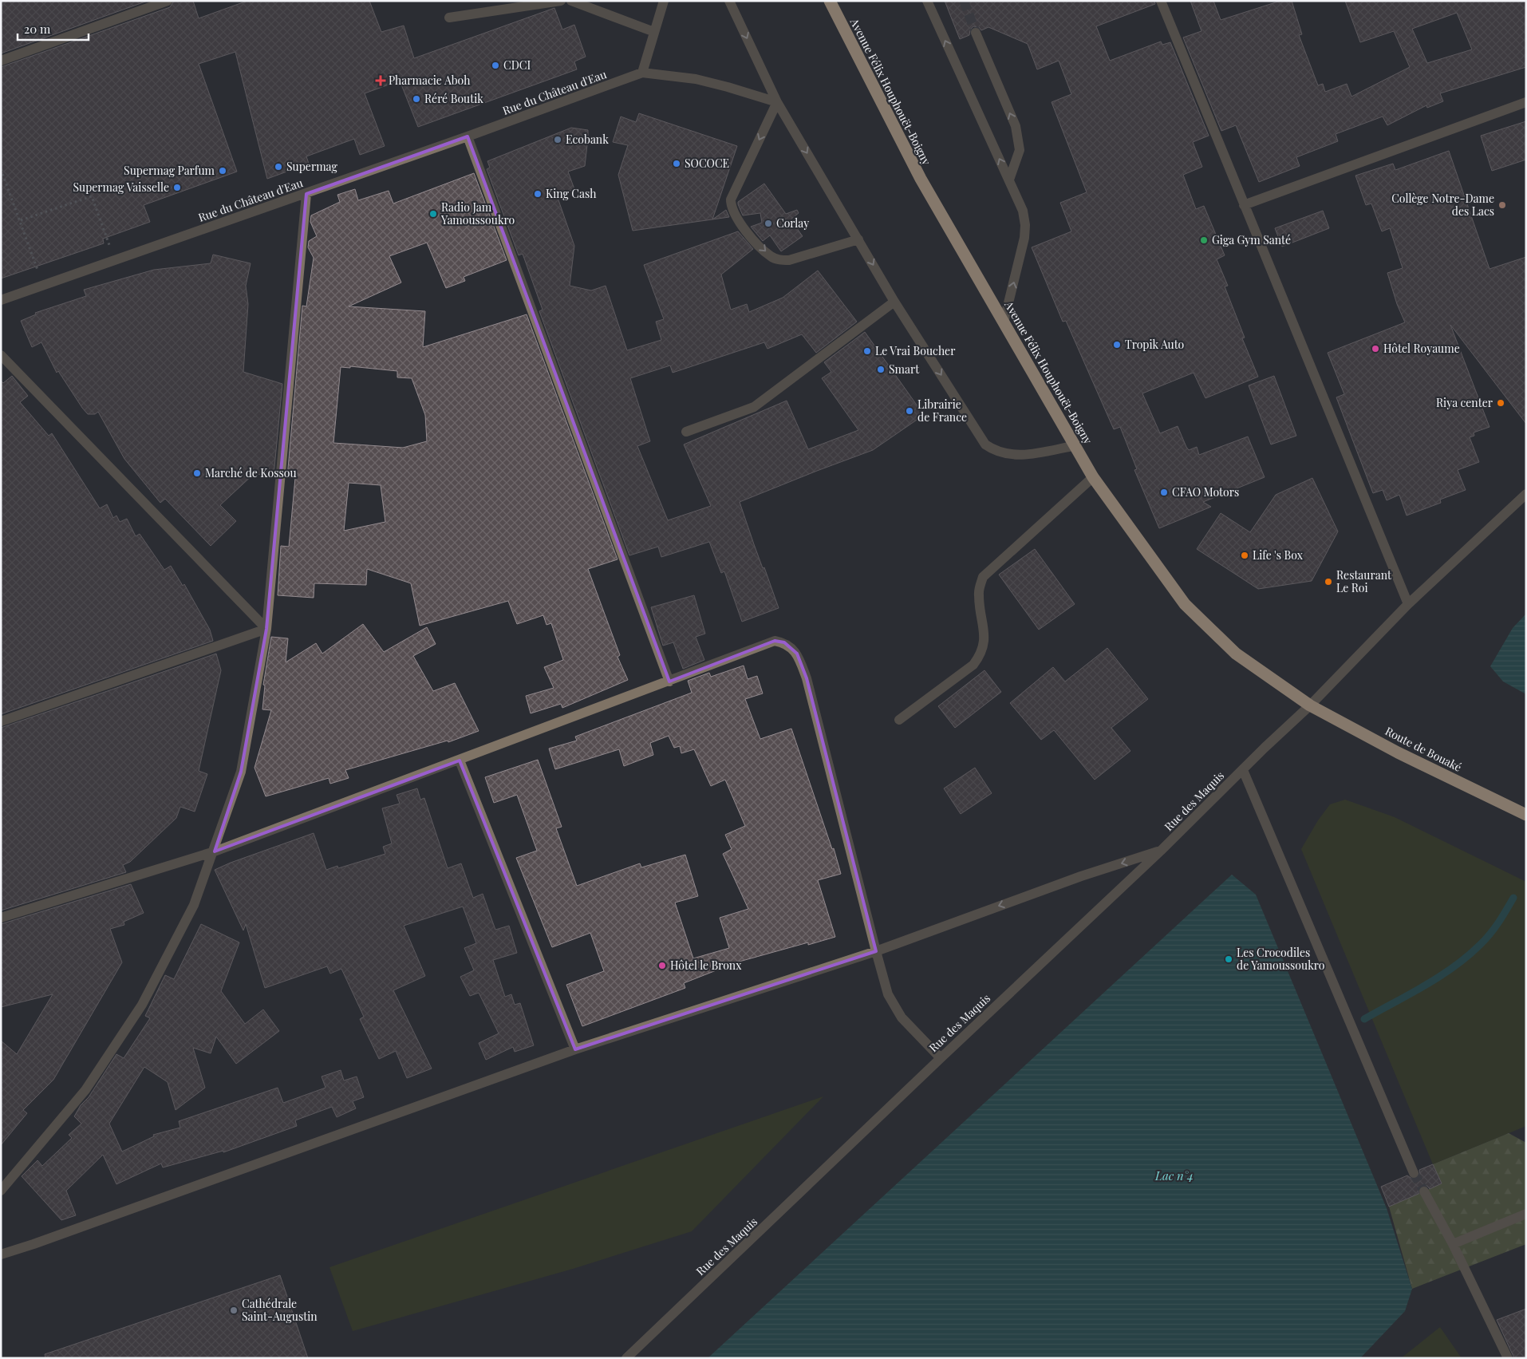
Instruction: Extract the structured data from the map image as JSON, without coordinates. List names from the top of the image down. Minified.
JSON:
{"streets":{"highway":["Avenue Félix Houphouët-Boigny","Route de Bouaké"],"street":["Rue du Château d'Eau","Rue des Maquis"]},"crossings":[["Avenue Félix Houphouët-Boigny","Route de Bouaké"],["Avenue Félix Houphouët-Boigny","Rue des Maquis"],["Route de Bouaké","Rue des Maquis"]],"water":["Lac n°4"],"places":{"other":["CDCI","Réré Boutik","Ecobank","SOCOCE","Supermag","Supermag Parfum","Supermag Vaisselle","King Cash","Collège Notre-Dame des Lacs","Radio Jam Yamoussoukro","Corlay","Giga Gym Santé","Tropik Auto","Hôtel Royaume","Le Vrai Boucher","Smart","Riya center","Librairie de France","Marché de Kossou","CFAO Motors","Life 's Box","Restaurant Le Roi","Les Crocodiles de Yamoussoukro","Hôtel le Bronx","Cathédrale Saint-Augustin"],"health":["Pharmacie Aboh"]},"scale_bar":"20 m"}
